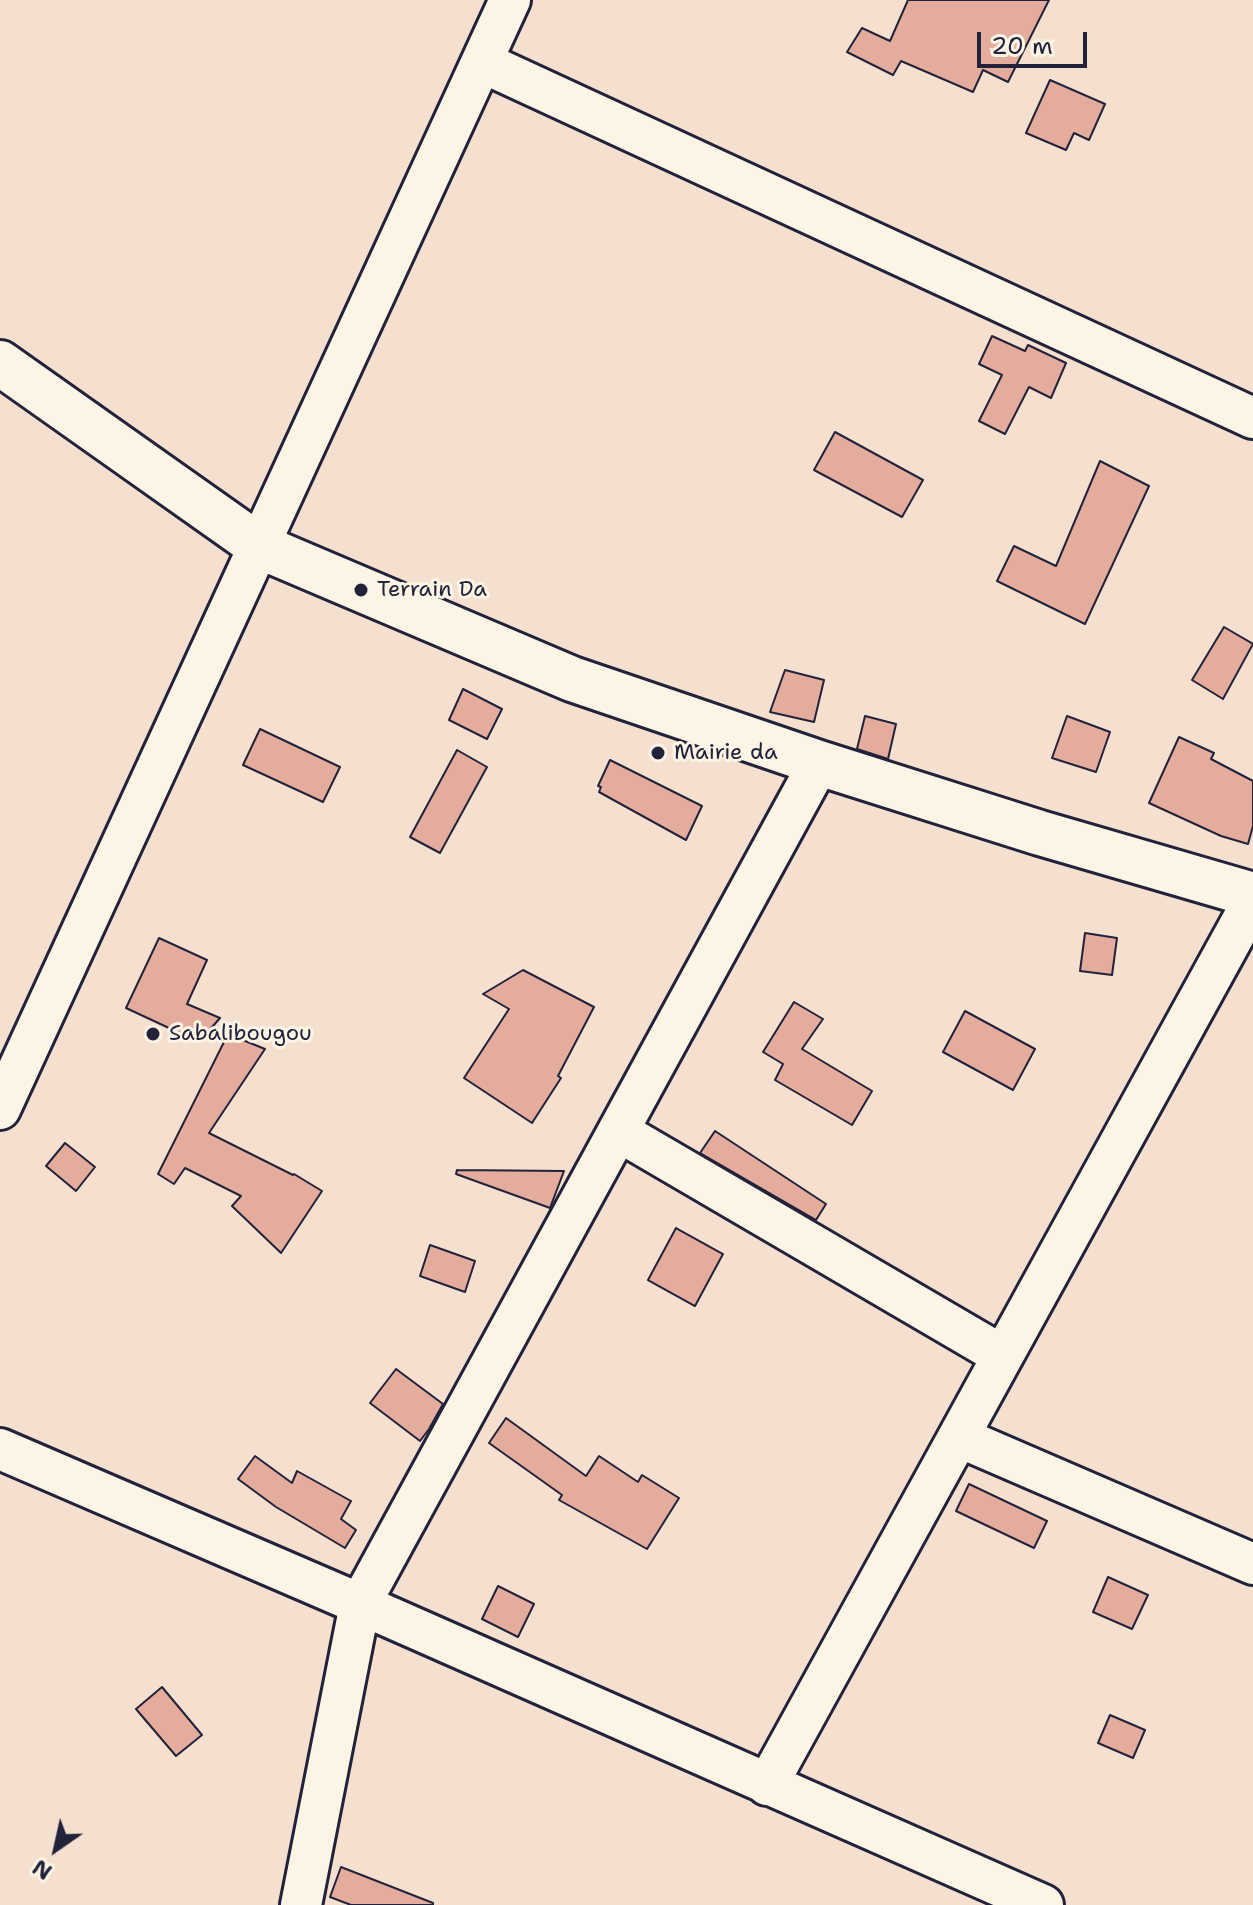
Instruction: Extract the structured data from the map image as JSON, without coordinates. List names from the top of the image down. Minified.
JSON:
{"places":["Terrain Da","Mairie da","Sabalibougou"],"scale_bar":"20 m","north":"bottom left"}
